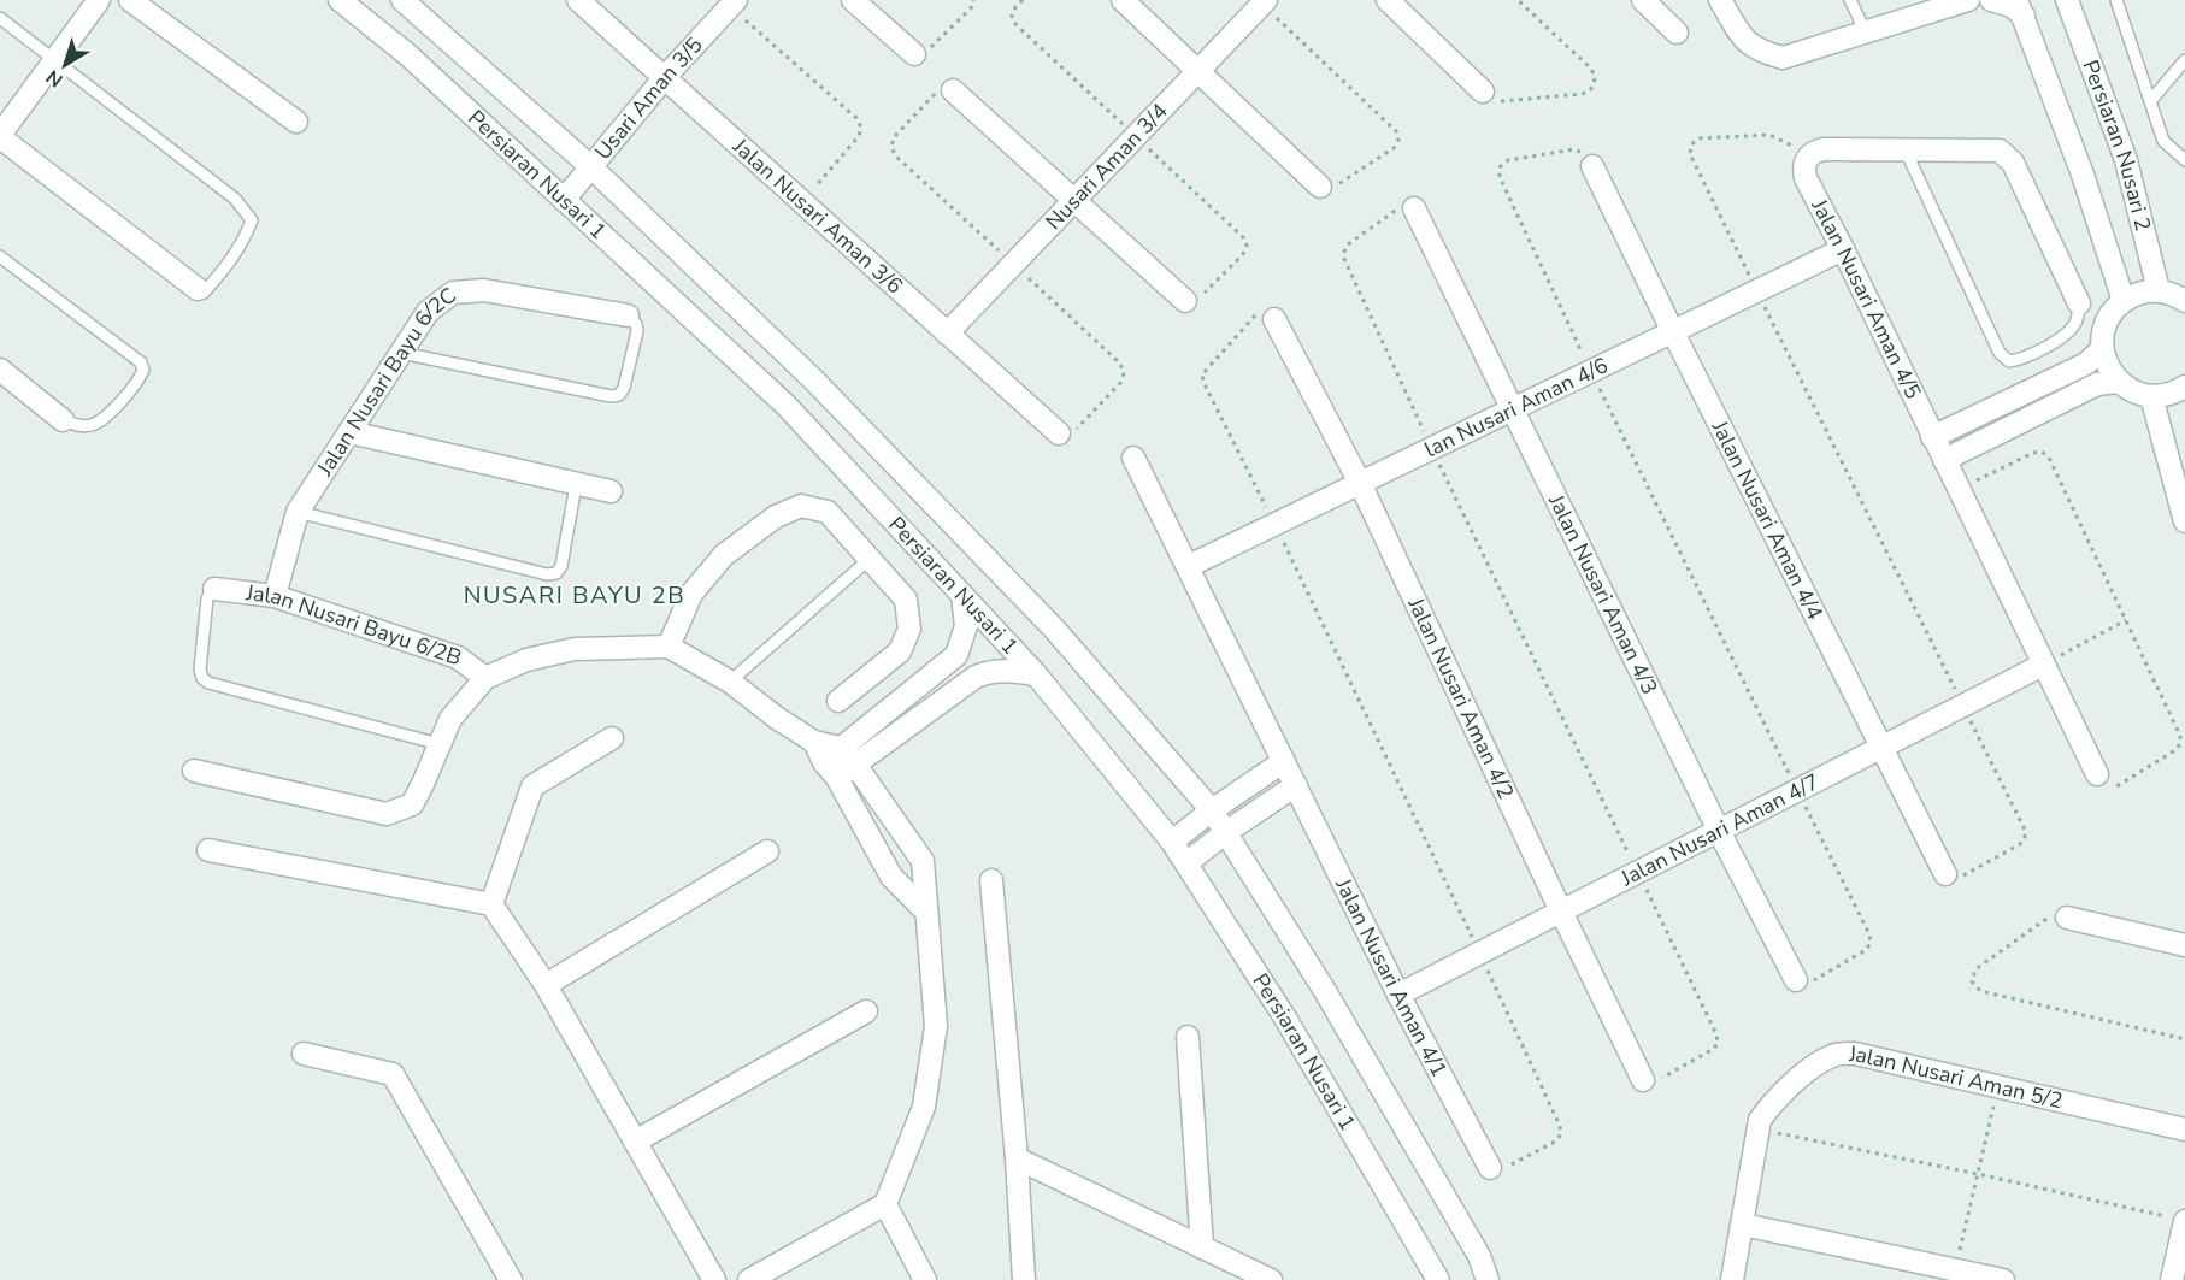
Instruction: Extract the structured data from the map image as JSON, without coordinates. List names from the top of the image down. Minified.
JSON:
{"streets":{"street":["Usari Aman 3/5","Persiaran Nusari 2","Nusari Aman 3/4","Persiaran Nusari 1","Jalan Nusari Aman 3/6","Jalan Nusari Aman 4/5","Jalan Nusari Bayu 6/2C","lan Nusari Aman 4/6","Jalan Nusari Aman 4/4","Jalan Nusari Aman 4/3","Jalan Nusari Bayu 6/2B","Jalan Nusari Aman 4/2","Jalan Nusari Aman 4/7","Jalan Nusari Aman 4/1","Jalan Nusari Aman 5/2"]},"crossings":[["Usari Aman 3/5","Persiaran Nusari 1"],["Usari Aman 3/5","Jalan Nusari Aman 3/6"],["Nusari Aman 3/4","Jalan Nusari Aman 3/6"],["Jalan Nusari Aman 4/5","lan Nusari Aman 4/6"],["Jalan Nusari Aman 4/5","Jalan Nusari Aman 4/7"],["Jalan Nusari Bayu 6/2C","Jalan Nusari Bayu 6/2B"],["lan Nusari Aman 4/6","Jalan Nusari Aman 4/4"],["lan Nusari Aman 4/6","Jalan Nusari Aman 4/3"],["lan Nusari Aman 4/6","Jalan Nusari Aman 4/2"],["Jalan Nusari Aman 4/4","Jalan Nusari Aman 4/7"],["Jalan Nusari Aman 4/3","Jalan Nusari Aman 4/7"],["Jalan Nusari Aman 4/2","Jalan Nusari Aman 4/7"],["Jalan Nusari Aman 4/7","Jalan Nusari Aman 4/1"]],"districts":["NUSARI BAYU 2B"],"north":"bottom left"}
